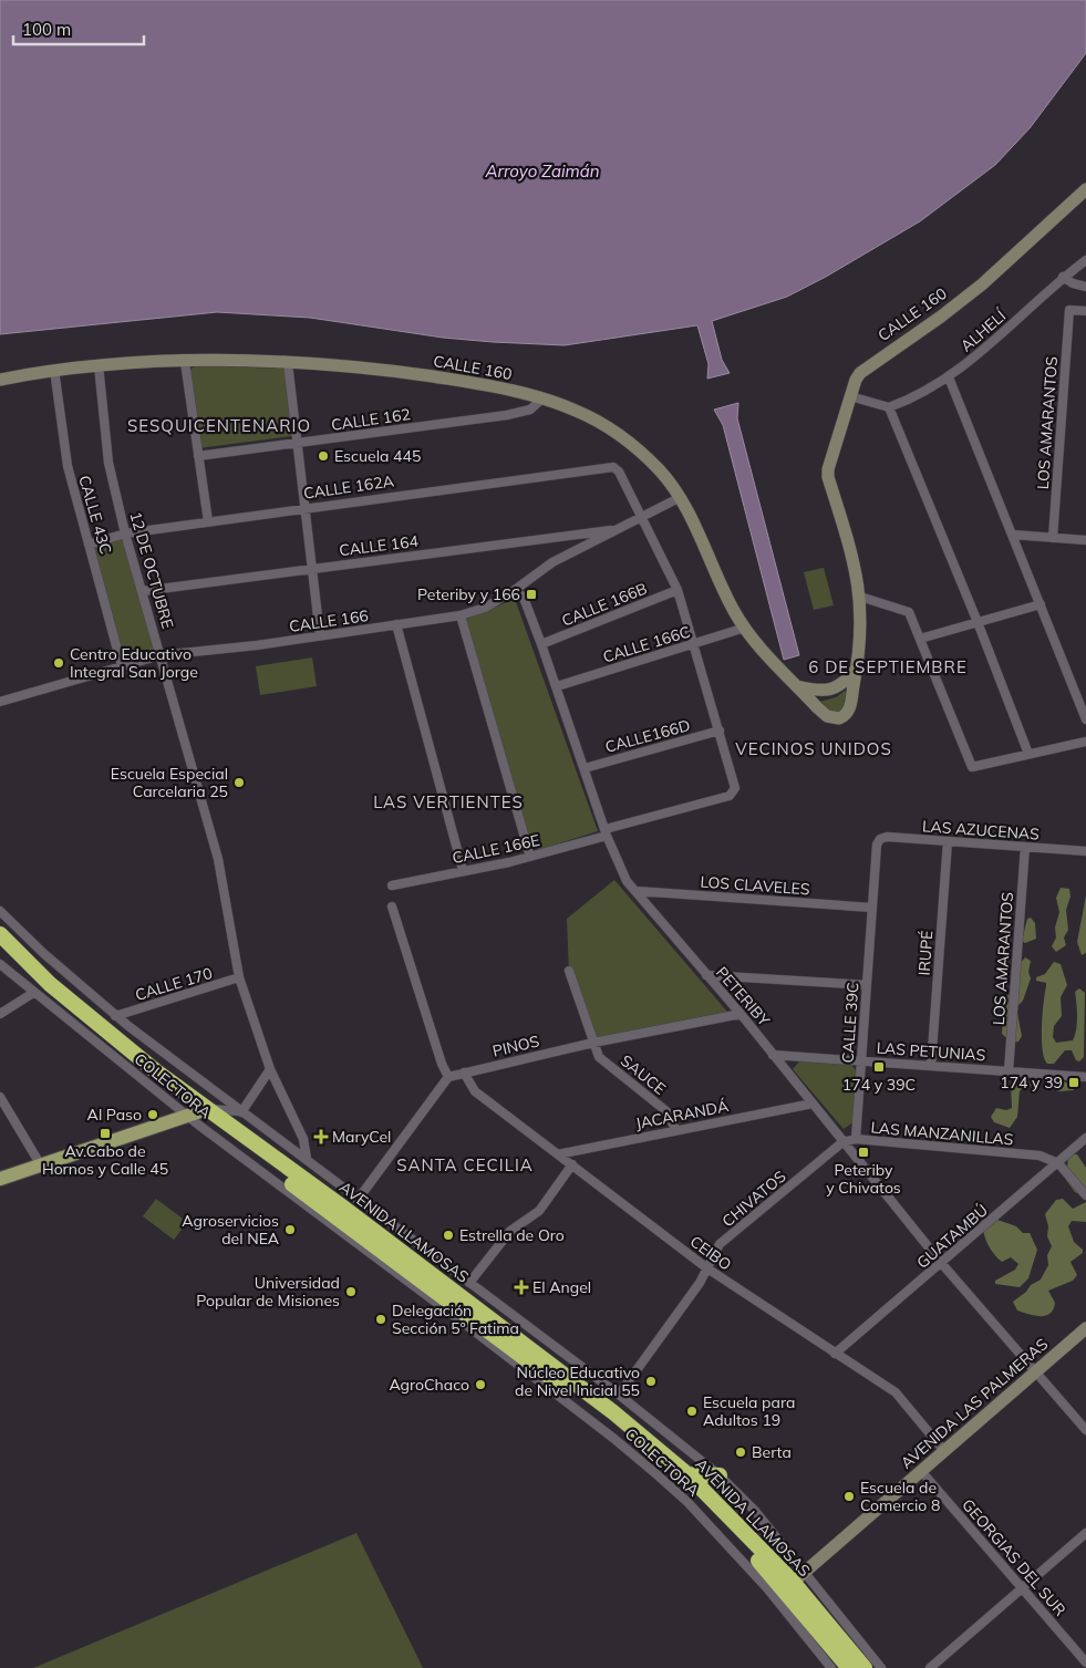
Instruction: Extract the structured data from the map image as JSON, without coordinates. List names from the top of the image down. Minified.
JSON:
{"streets":{"highway":["AVENIDA LLAMOSAS"],"main road":["CALLE 160","AVENIDA LAS PALMERAS"],"street":["ALHELÍ","CALLE 162","LOS AMARANTOS","CALLE 162A","CALLE 43C","CALLE 164","12 DE OCTUBRE","CALLE 166B","CALLE 166","CALLE 166C","CALLE166D","LAS AZUCENAS","CALLE 166E","LOS CLAVELES","IRUPÉ","CALLE 170","PETERIBY","CALLE 39C","PINOS","LAS PETUNIAS","SAUCE","COLECTORA","JACARANDÁ","LAS MANZANILLAS","CHIVATOS","GUATAMBÚ","CEIBO","GEORGIAS DEL SUR"]},"crossings":[["CALLE 160","CALLE 162"],["CALLE 160","CALLE 43C"],["CALLE 160","12 DE OCTUBRE"],["CALLE 160","CALLE 166"],["CALLE 160","CALLE 166C"],["LOS AMARANTOS","LAS AZUCENAS"],["LOS AMARANTOS","LAS PETUNIAS"],["CALLE 162A","CALLE 43C"],["CALLE 162A","12 DE OCTUBRE"],["CALLE 162A","CALLE 166"],["CALLE 43C","CALLE 166"],["CALLE 164","12 DE OCTUBRE"],["CALLE 164","CALLE 166"],["12 DE OCTUBRE","CALLE 166"],["12 DE OCTUBRE","CALLE 170"],["12 DE OCTUBRE","COLECTORA"],["CALLE 166B","PETERIBY"],["CALLE 166","PETERIBY"],["CALLE 166C","PETERIBY"],["CALLE166D","CALLE 166E"],["CALLE166D","PETERIBY"],["LAS AZUCENAS","IRUPÉ"],["LAS AZUCENAS","CALLE 39C"],["CALLE 166E","PETERIBY"],["LOS CLAVELES","PETERIBY"],["LOS CLAVELES","CALLE 39C"],["IRUPÉ","LAS PETUNIAS"],["CALLE 170","COLECTORA"],["PETERIBY","PINOS"],["PETERIBY","LAS PETUNIAS"],["PETERIBY","JACARANDÁ"],["PETERIBY","LAS MANZANILLAS"],["PETERIBY","CHIVATOS"],["PETERIBY","GUATAMBÚ"],["PETERIBY","AVENIDA LAS PALMERAS"],["CALLE 39C","LAS PETUNIAS"],["CALLE 39C","LAS MANZANILLAS"],["PINOS","SAUCE"],["PINOS","CEIBO"],["SAUCE","JACARANDÁ"],["COLECTORA","CHIVATOS"],["COLECTORA","AVENIDA LLAMOSAS"],["COLECTORA","AVENIDA LAS PALMERAS"],["JACARANDÁ","CEIBO"],["LAS MANZANILLAS","CHIVATOS"],["LAS MANZANILLAS","GUATAMBÚ"],["CHIVATOS","CEIBO"],["AVENIDA LLAMOSAS","AVENIDA LAS PALMERAS"],["GUATAMBÚ","CEIBO"],["CEIBO","AVENIDA LAS PALMERAS"],["AVENIDA LAS PALMERAS","GEORGIAS DEL SUR"]],"districts":["SESQUICENTENARIO","6 DE SEPTIEMBRE","VECINOS UNIDOS","LAS VERTIENTES","SANTA CECILIA"],"water":["Arroyo Zaimán"],"places":{"other":["Escuela 445","Centro Educativo Integral San Jorge","Escuela Especial Carcelaria 25","Al Paso","Agroservicios del NEA","Estrella de Oro","Universidad Popular de Misiones","Delegación Sección 5º Fatima","Núcleo Educativo de Nivel Inicial 55","AgroChaco","Escuela para Adultos 19","Berta","Escuela de Comercio 8"],"transit":["Peteriby y 166","174 y 39C","174 y 39","Av.Cabo de Hornos y Calle 45","Peteriby y Chivatos"],"health":["MaryCel","El Angel"]},"scale_bar":"100 m"}
